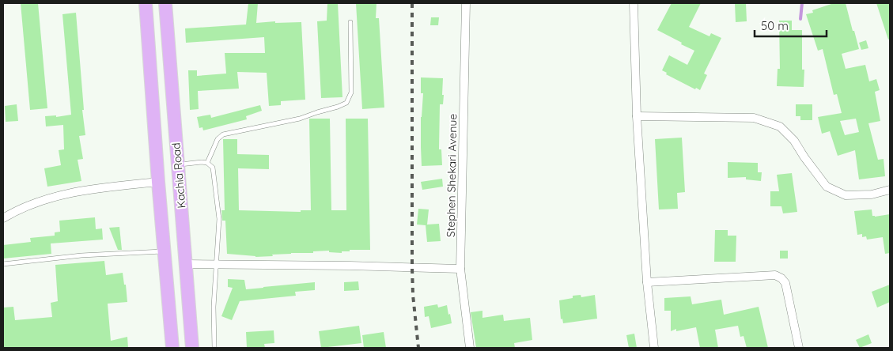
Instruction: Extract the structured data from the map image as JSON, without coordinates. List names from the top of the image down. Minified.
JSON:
{"streets":{"main road":["Kachia Road"],"street":["Stephen Shekari Avenue"]},"scale_bar":"50 m"}
